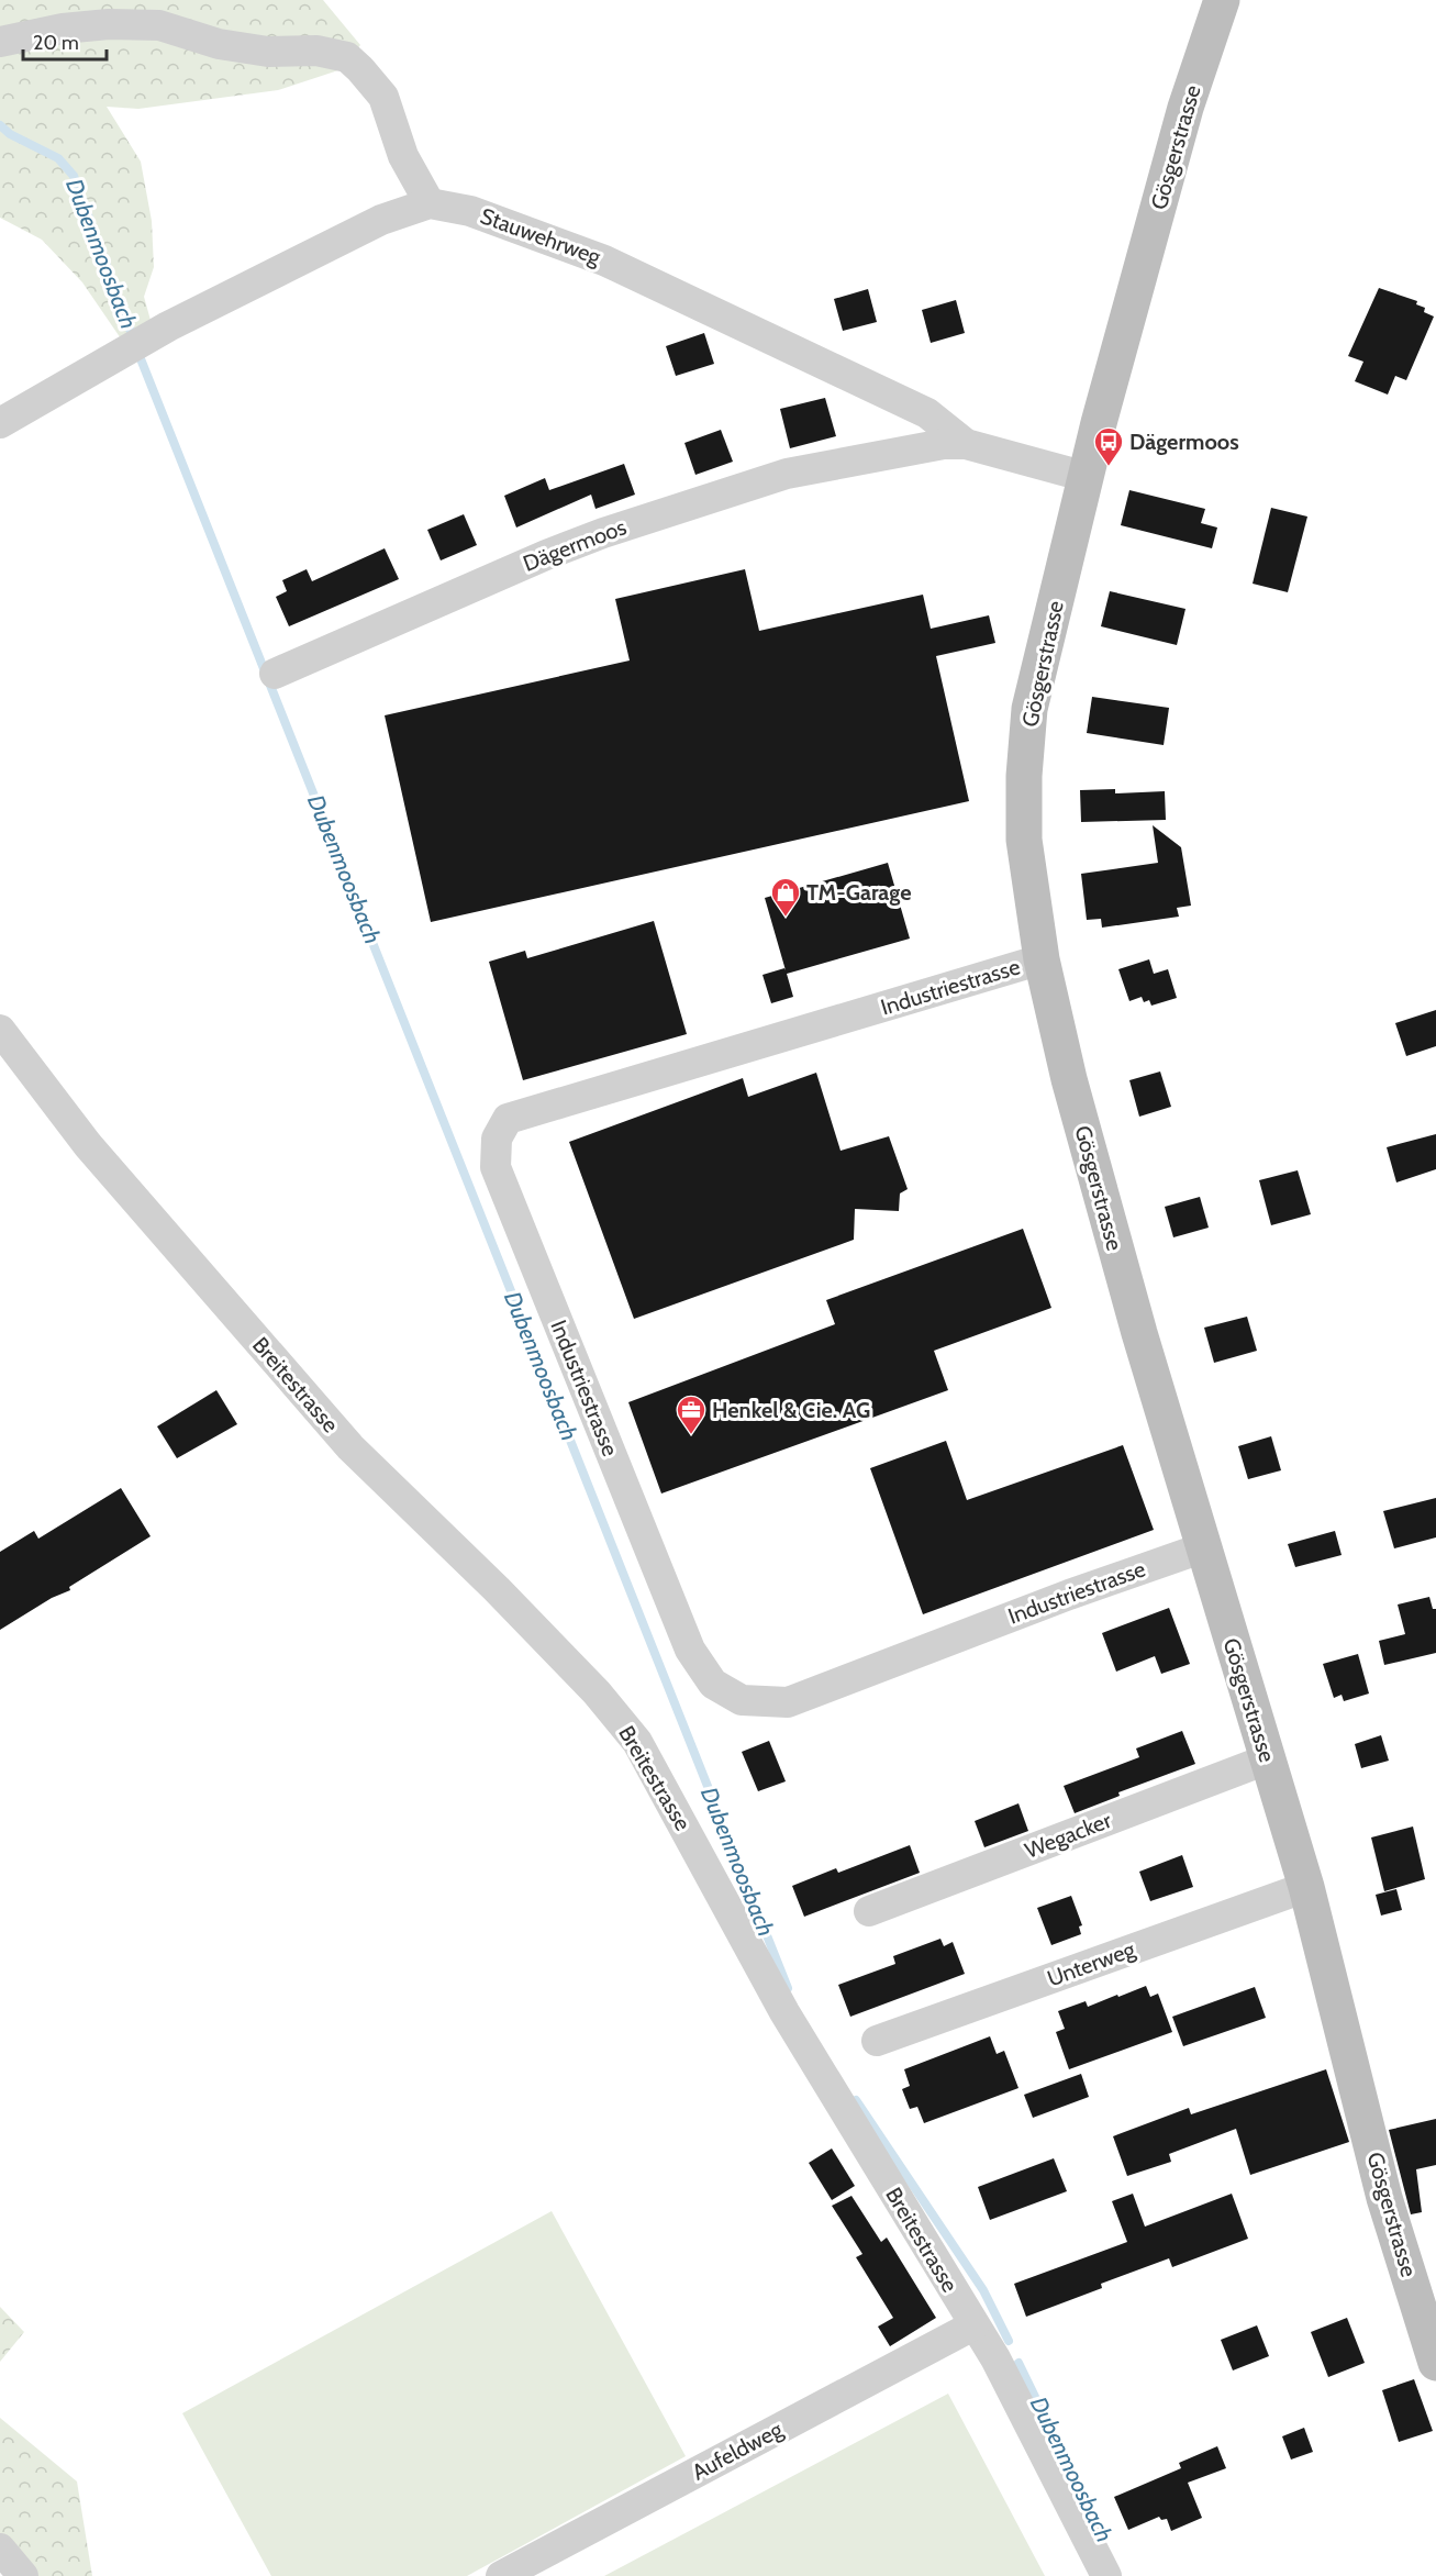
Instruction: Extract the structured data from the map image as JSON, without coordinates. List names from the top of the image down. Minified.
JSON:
{"streets":{"main road":["Gösgerstrasse"],"street":["Stauwehrweg","Dägermoos","Industriestrasse","Breitestrasse","Wegacker","Unterweg","Aufeldweg"]},"crossings":[["Gösgerstrasse","Stauwehrweg"],["Gösgerstrasse","Industriestrasse"],["Gösgerstrasse","Wegacker"],["Gösgerstrasse","Unterweg"],["Stauwehrweg","Dägermoos"],["Breitestrasse","Aufeldweg"]],"water":["Dubenmoosbach"],"places":{"bus stop":["Dägermoos"],"shop":["TM-Garage"],"office":["Henkel & Cie. AG"]},"scale_bar":"20 m"}
